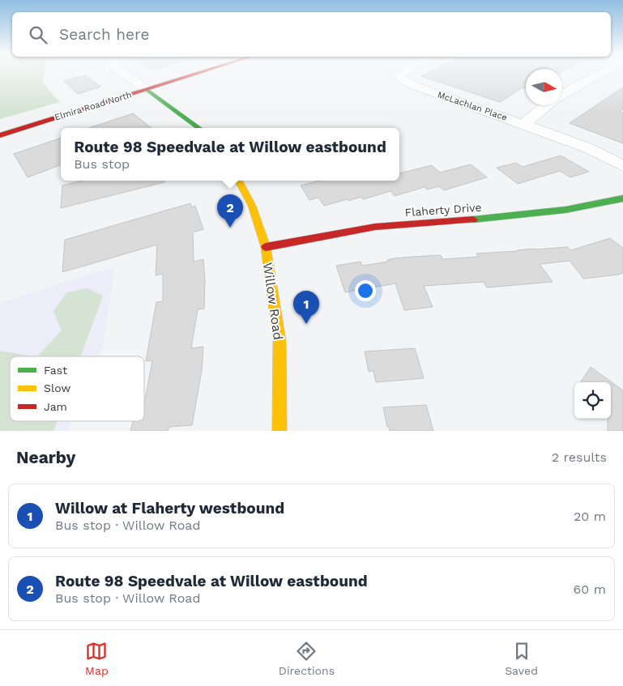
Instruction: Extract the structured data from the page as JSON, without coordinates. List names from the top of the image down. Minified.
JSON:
{"streets":{"street":["Elmira Road North","McLachlan Place","Flaherty Drive","Willow Road"]},"crossings":[["Flaherty Drive","Willow Road"]],"legend":["Fast","Slow","Jam"],"north":"right","page":{"search":"Search here","popup":["Route 98 Speedvale at Willow eastbound","Bus stop"],"pins":["2","1"],"heading":["Nearby","2 results"],"list":[{"mark":"1","name":"Willow at Flaherty westbound","note":"Bus stop · Willow Road","value":"20 m"},{"mark":"2","name":"Route 98 Speedvale at Willow eastbound","note":"Bus stop · Willow Road","value":"60 m"}],"nav":["Map","Directions","Saved"]}}
